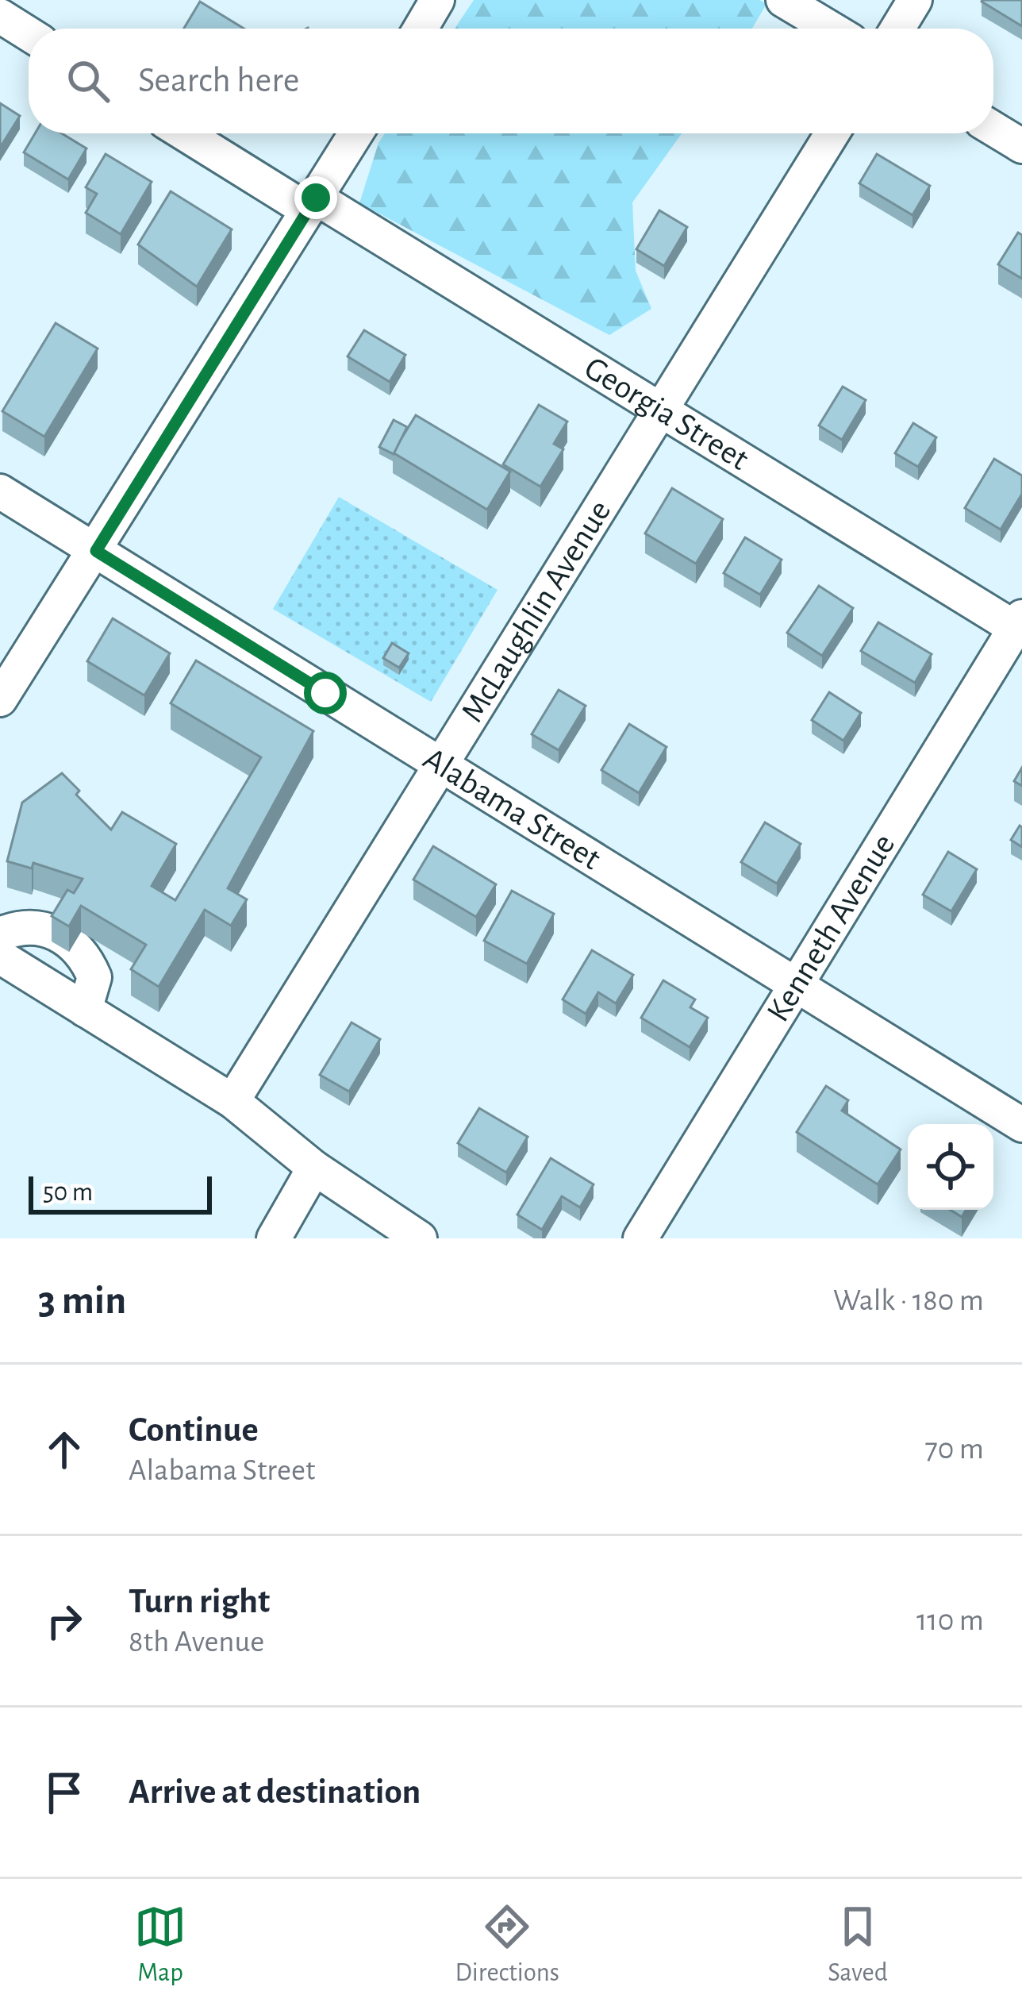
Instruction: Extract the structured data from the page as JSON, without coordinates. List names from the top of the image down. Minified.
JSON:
{"streets":{"street":["Georgia Street","McLaughlin Avenue","Alabama Street","Kenneth Avenue"]},"crossings":[["Georgia Street","McLaughlin Avenue"],["Georgia Street","Kenneth Avenue"],["McLaughlin Avenue","Alabama Street"],["Alabama Street","Kenneth Avenue"]],"scale_bar":"50 m","page":{"search":"Search here","scale":"50 m","heading":["3 min","Walk · 180 m"],"list":[["Continue","Alabama Street","70 m"],["Turn right","8th Avenue","110 m"],"Arrive at destination"],"nav":["Map","Directions","Saved"]}}
